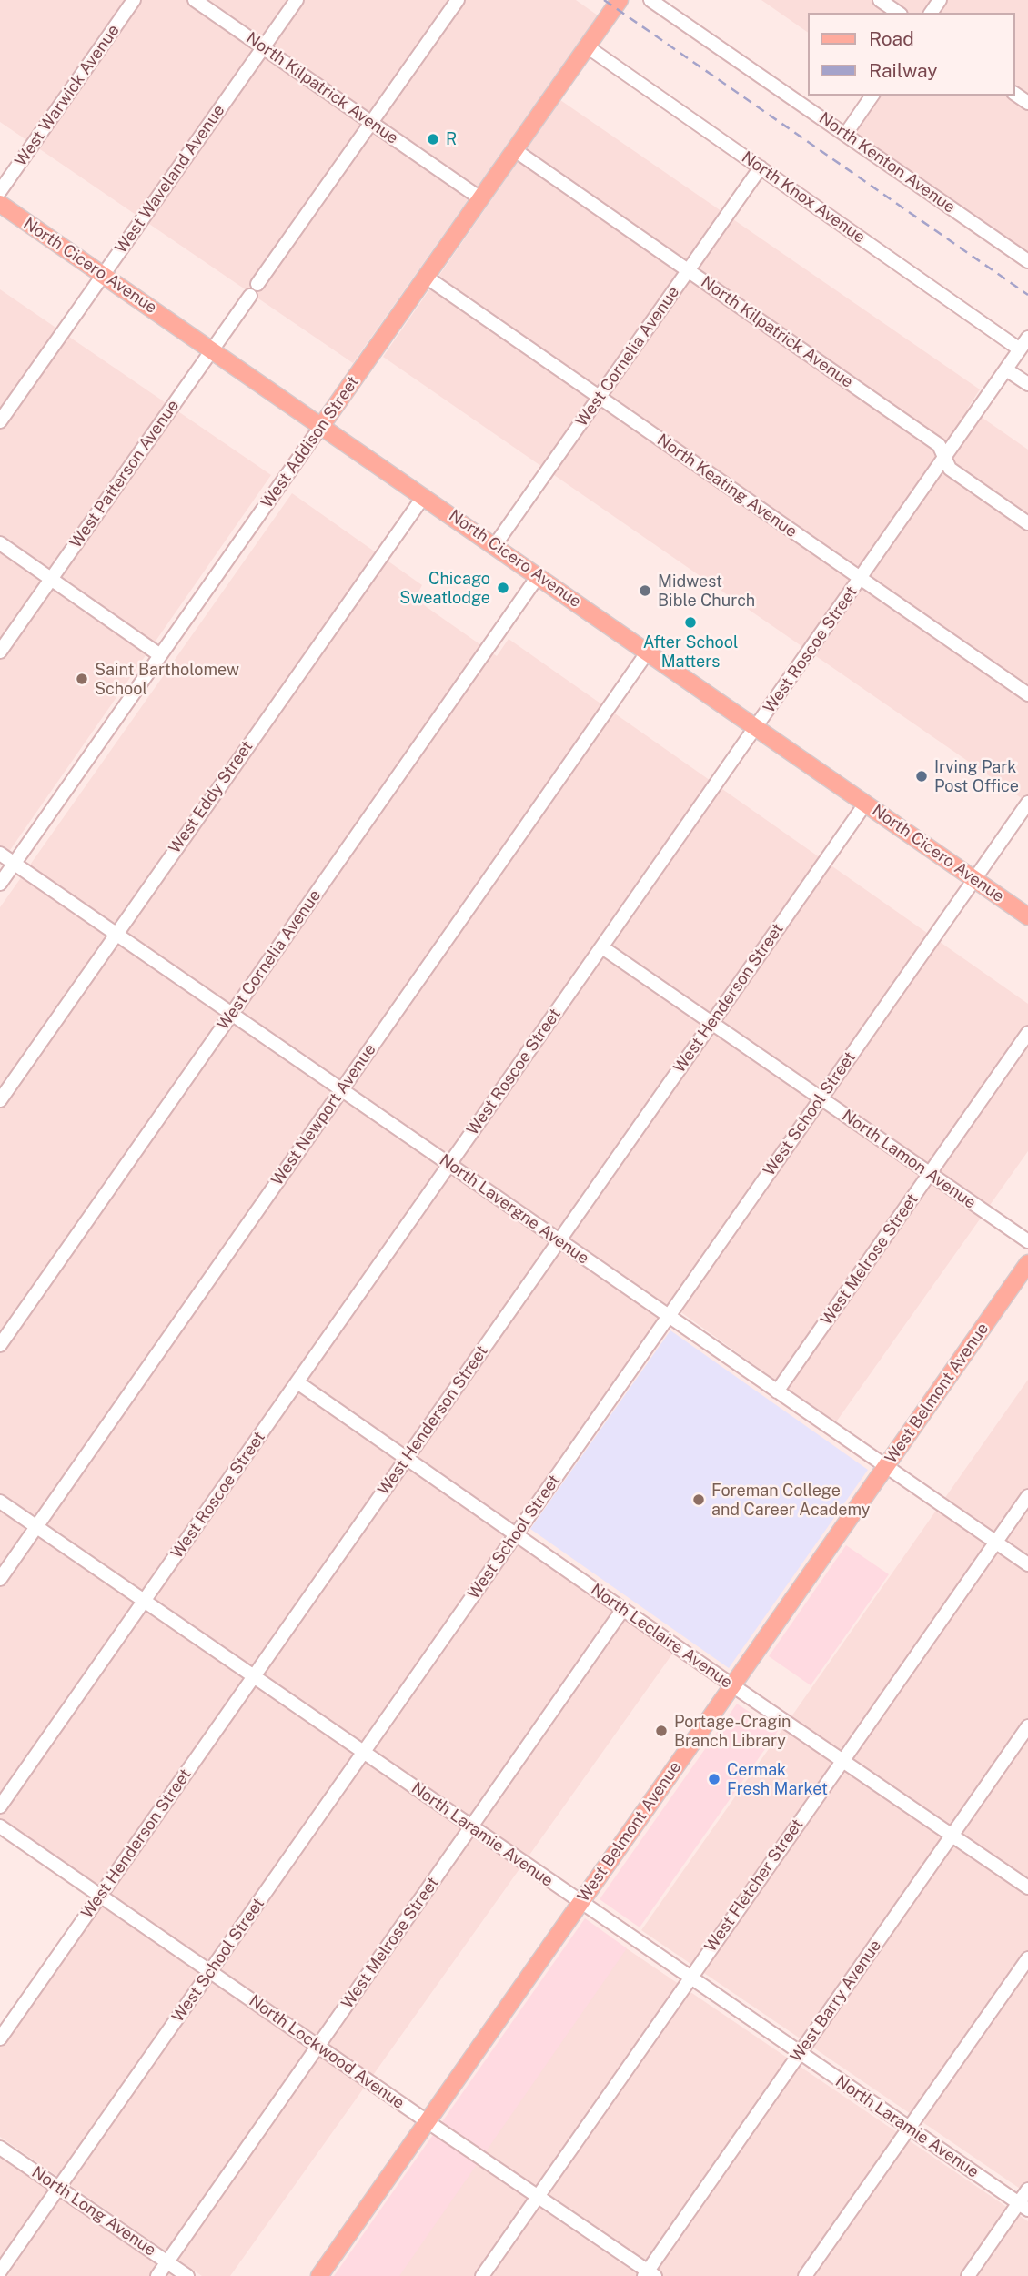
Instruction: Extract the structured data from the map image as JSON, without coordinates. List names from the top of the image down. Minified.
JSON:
{"streets":{"main road":["North Cicero Avenue","West Addison Street","West Belmont Avenue"],"street":["North Kilpatrick Avenue","West Warwick Avenue","North Kenton Avenue","West Waveland Avenue","North Knox Avenue","West Cornelia Avenue","West Patterson Avenue","North Keating Avenue","West Roscoe Street","West Eddy Street","West Henderson Street","West School Street","West Newport Avenue","North Lamon Avenue","North Lavergne Avenue","West Melrose Street","North Leclaire Avenue","North Laramie Avenue","West Fletcher Street","West Barry Avenue","North Lockwood Avenue","North Long Avenue"]},"crossings":[["North Kilpatrick Avenue","West Waveland Avenue"],["North Kilpatrick Avenue","West Cornelia Avenue"],["North Kilpatrick Avenue","West Addison Street"],["North Kilpatrick Avenue","West Patterson Avenue"],["North Kilpatrick Avenue","West Roscoe Street"],["West Waveland Avenue","North Cicero Avenue"],["North Knox Avenue","West Cornelia Avenue"],["North Knox Avenue","West Addison Street"],["North Knox Avenue","West Roscoe Street"],["North Cicero Avenue","West Cornelia Avenue"],["North Cicero Avenue","West Addison Street"],["North Cicero Avenue","West Patterson Avenue"],["North Cicero Avenue","West Roscoe Street"],["North Cicero Avenue","West Eddy Street"],["North Cicero Avenue","West Henderson Street"],["North Cicero Avenue","West School Street"],["North Cicero Avenue","West Newport Avenue"],["West Cornelia Avenue","North Keating Avenue"],["West Cornelia Avenue","North Lavergne Avenue"],["West Addison Street","North Keating Avenue"],["West Addison Street","North Lavergne Avenue"],["North Keating Avenue","West Roscoe Street"],["West Roscoe Street","North Lamon Avenue"],["West Roscoe Street","North Lavergne Avenue"],["West Roscoe Street","North Leclaire Avenue"],["West Roscoe Street","North Laramie Avenue"],["West Eddy Street","North Lavergne Avenue"],["West Henderson Street","North Lamon Avenue"],["West Henderson Street","North Lavergne Avenue"],["West Henderson Street","North Leclaire Avenue"],["West Henderson Street","North Laramie Avenue"],["West Henderson Street","North Lockwood Avenue"],["West School Street","North Lamon Avenue"],["West School Street","North Lavergne Avenue"],["West School Street","North Leclaire Avenue"],["West School Street","North Laramie Avenue"],["West School Street","North Lockwood Avenue"],["West School Street","North Long Avenue"],["West Newport Avenue","North Lavergne Avenue"],["West Newport Avenue","North Laramie Avenue"],["North Lamon Avenue","West Melrose Street"],["North Lavergne Avenue","West Melrose Street"],["North Lavergne Avenue","West Belmont Avenue"],["North Lavergne Avenue","West Fletcher Street"],["West Melrose Street","North Leclaire Avenue"],["West Melrose Street","North Laramie Avenue"],["West Melrose Street","North Lockwood Avenue"],["West Melrose Street","North Long Avenue"],["West Belmont Avenue","North Leclaire Avenue"],["West Belmont Avenue","North Laramie Avenue"],["West Belmont Avenue","North Lockwood Avenue"],["North Leclaire Avenue","West Fletcher Street"],["North Leclaire Avenue","West Barry Avenue"],["North Laramie Avenue","West Fletcher Street"],["North Laramie Avenue","West Barry Avenue"],["West Fletcher Street","North Lockwood Avenue"],["West Barry Avenue","North Lockwood Avenue"]],"places":["R","Chicago Sweatlodge","Midwest Bible Church","After School Matters","Saint Bartholomew School","Irving Park Post Office","Foreman College and Career Academy","Portage-Cragin Branch Library","Cermak Fresh Market"],"legend":["Road","Railway"]}
